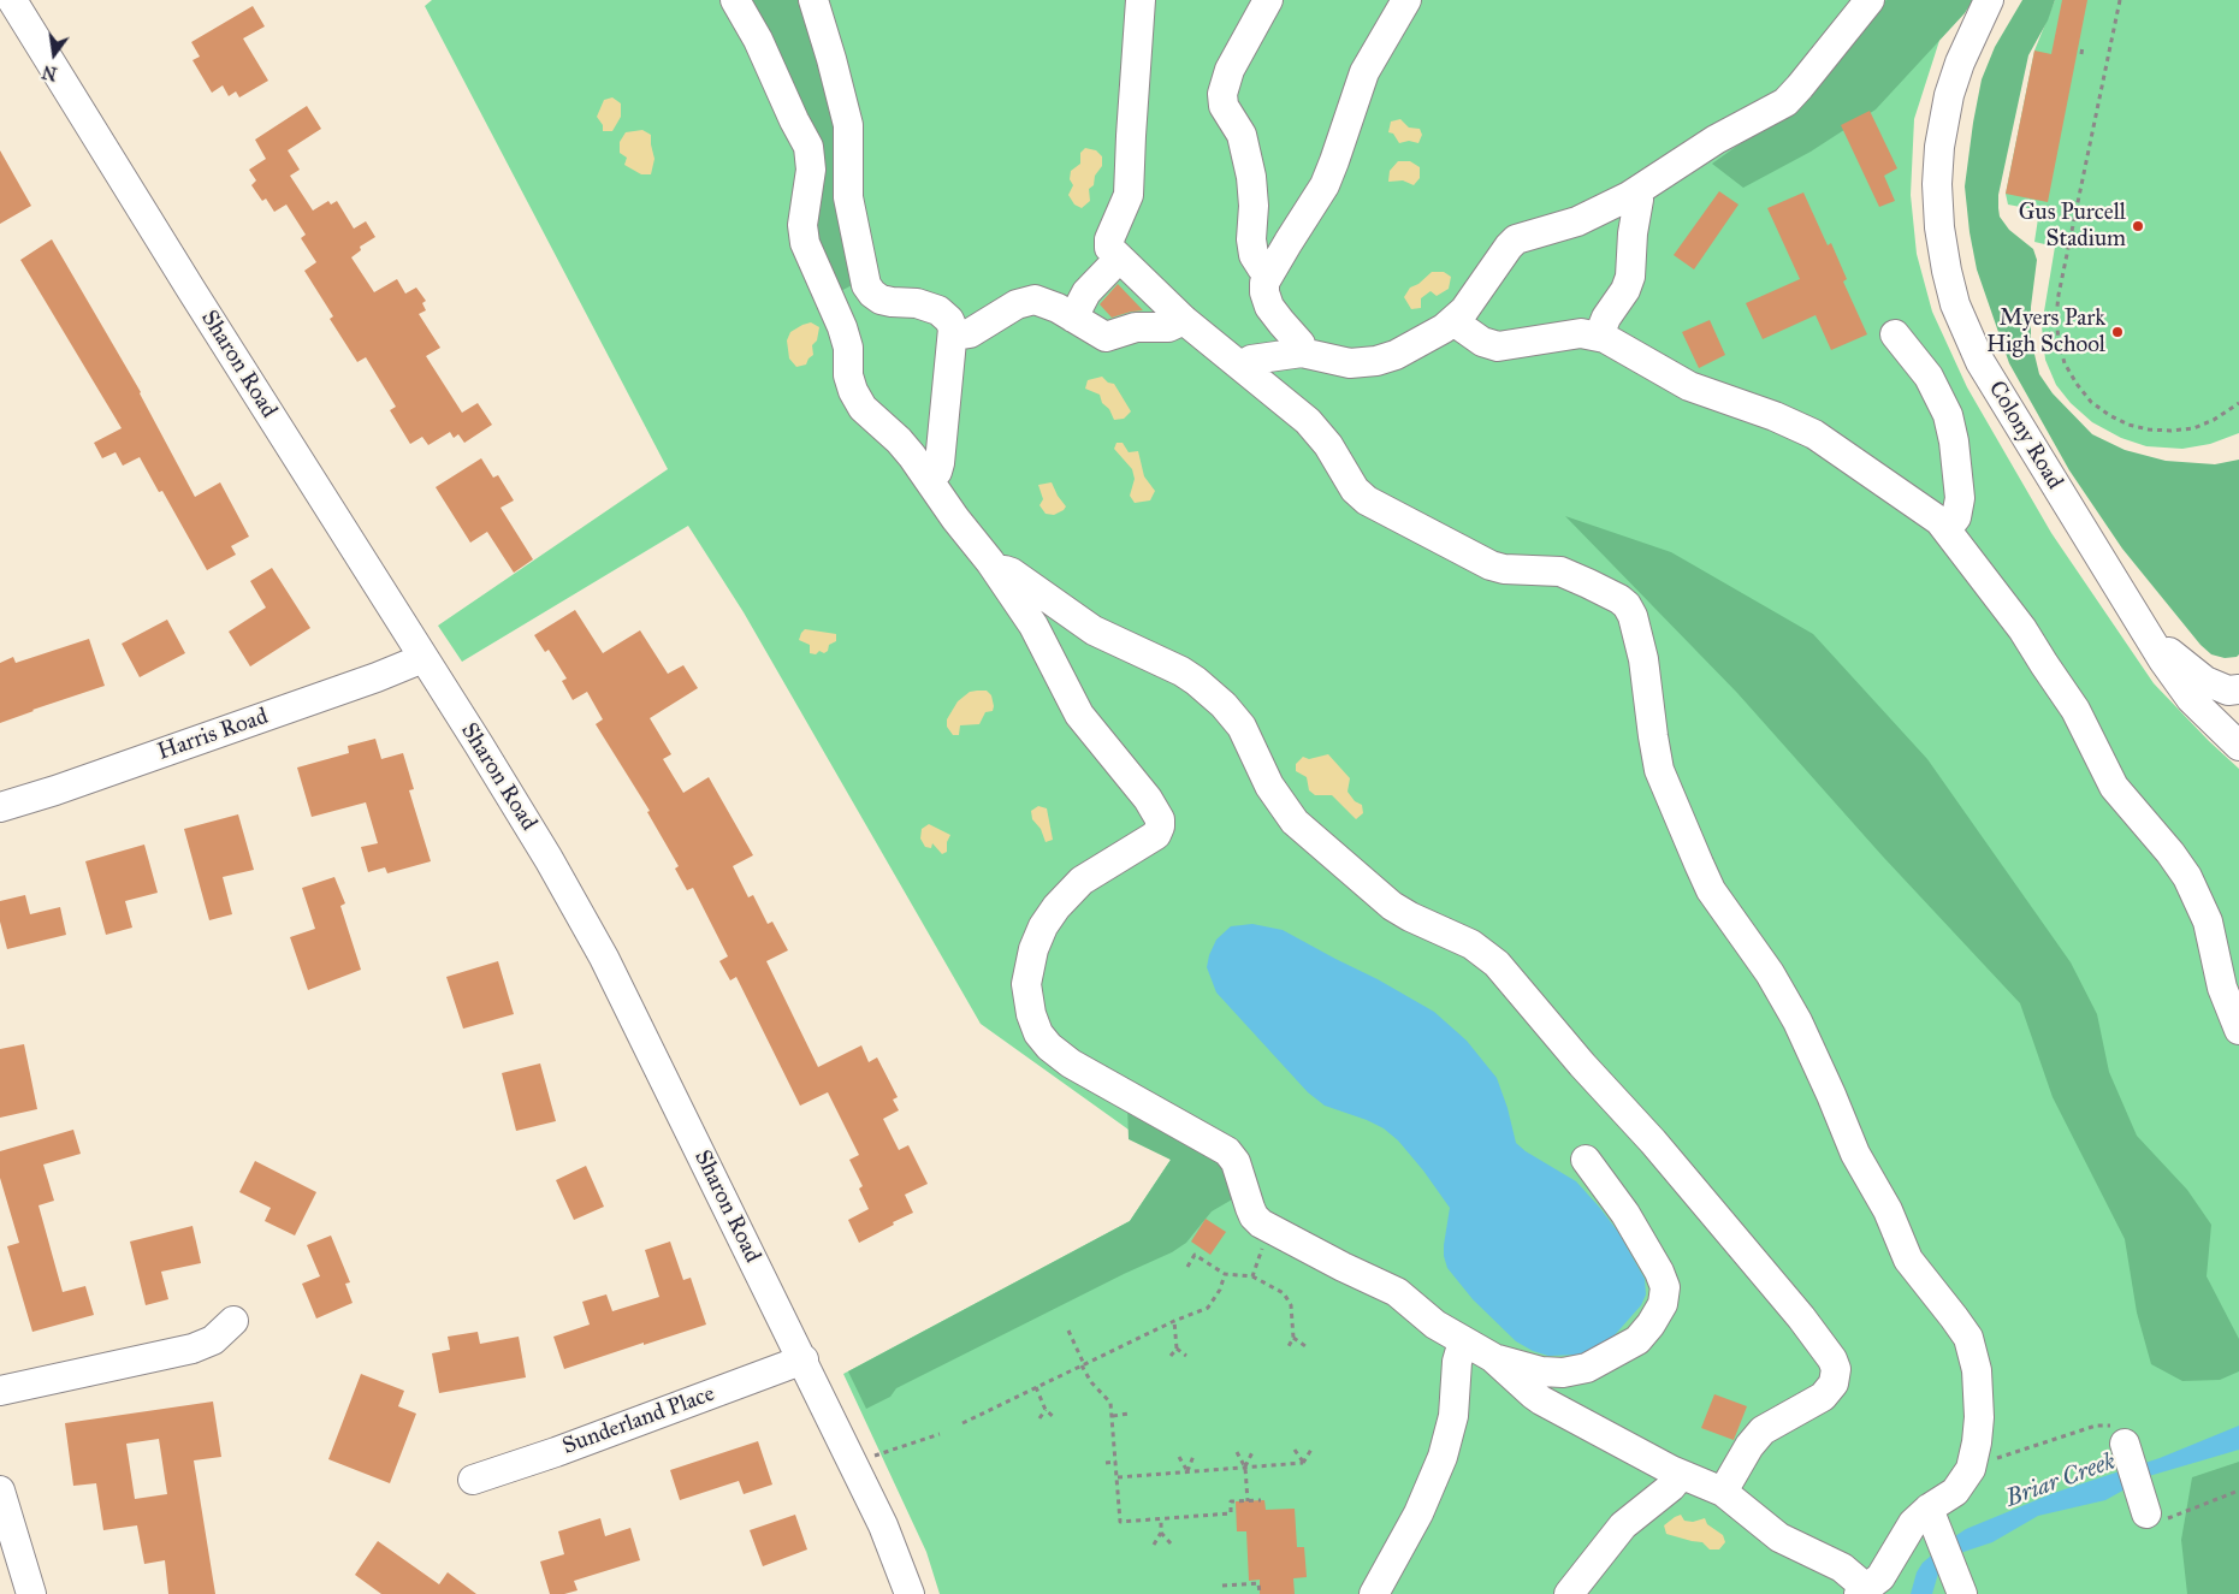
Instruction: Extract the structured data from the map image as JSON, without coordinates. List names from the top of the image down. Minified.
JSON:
{"streets":{"street":["Sharon Road","Colony Road","Harris Road","Sunderland Place"]},"crossings":[["Sharon Road","Harris Road"],["Sharon Road","Sunderland Place"]],"water":["Briar Creek"],"places":["Gus Purcell Stadium","Myers Park High School"],"north":"bottom"}
